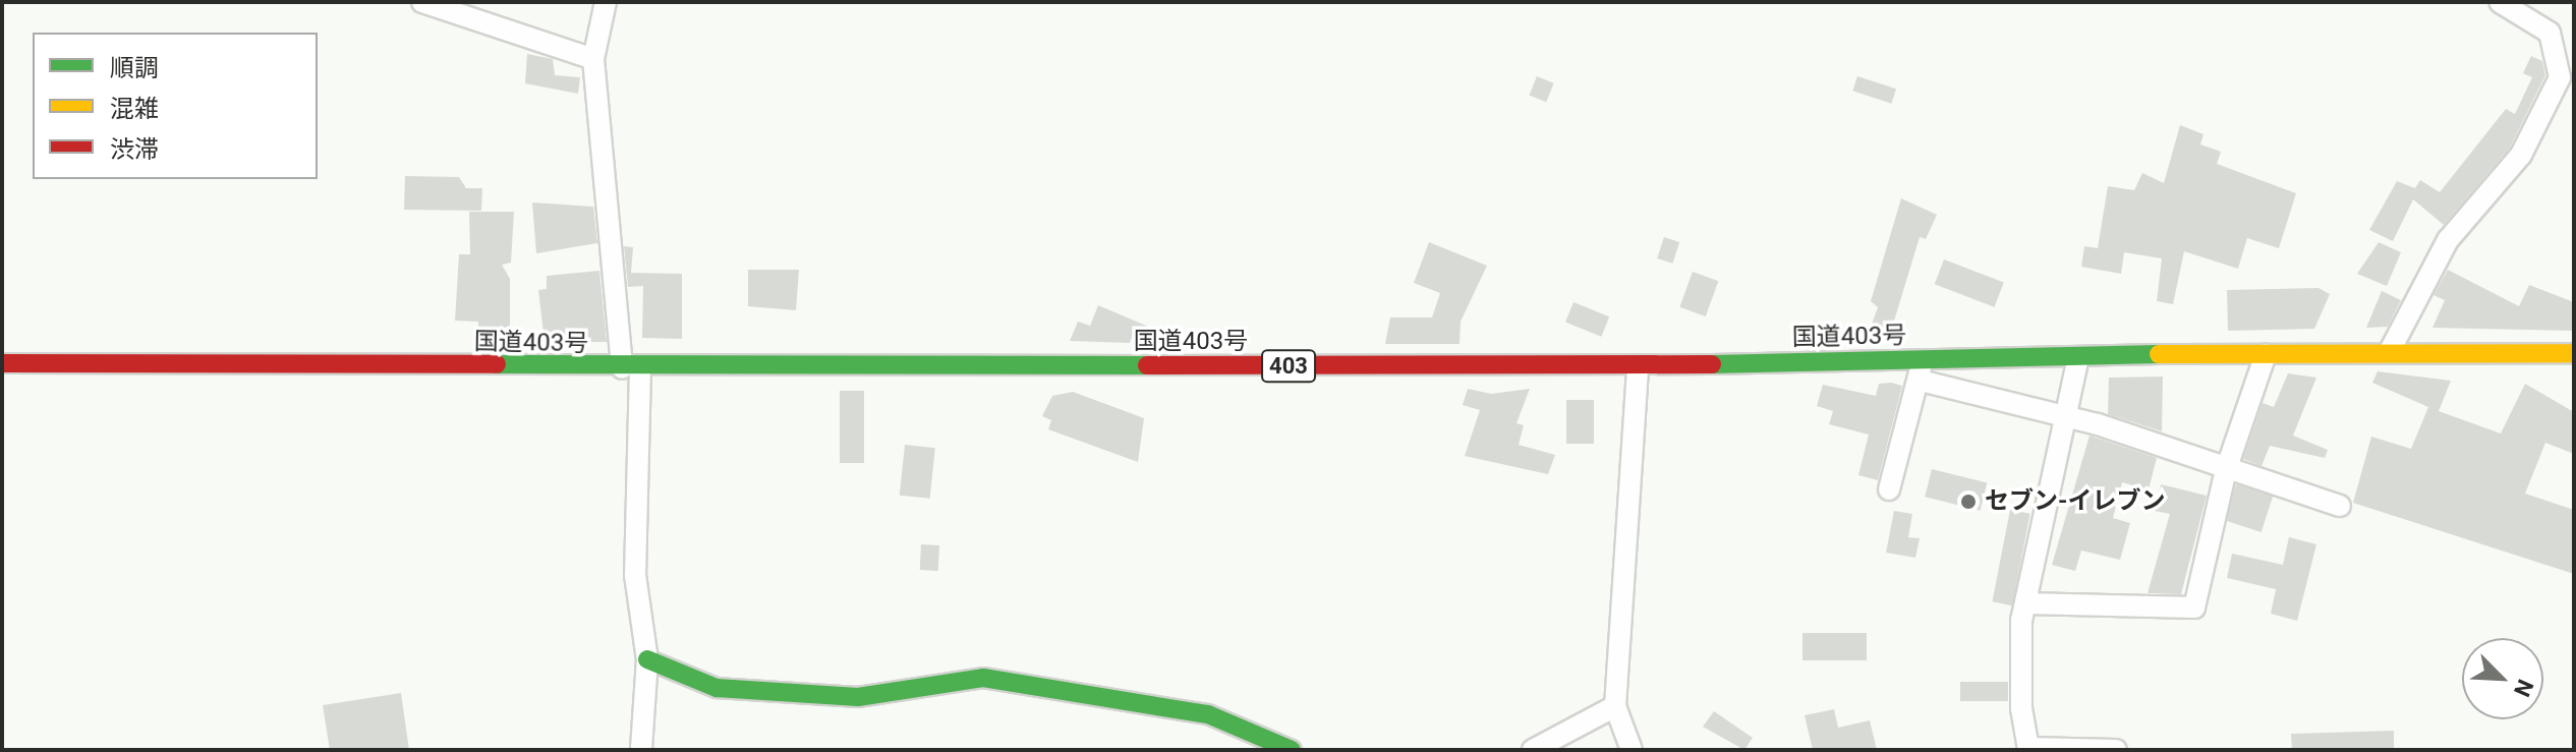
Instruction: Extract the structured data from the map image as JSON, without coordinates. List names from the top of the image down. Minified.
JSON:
{"streets":{"main road":["国道403号","403"]},"places":["セブン-イレブン"],"legend":["順調","混雑","渋滞"],"north":"bottom right"}
